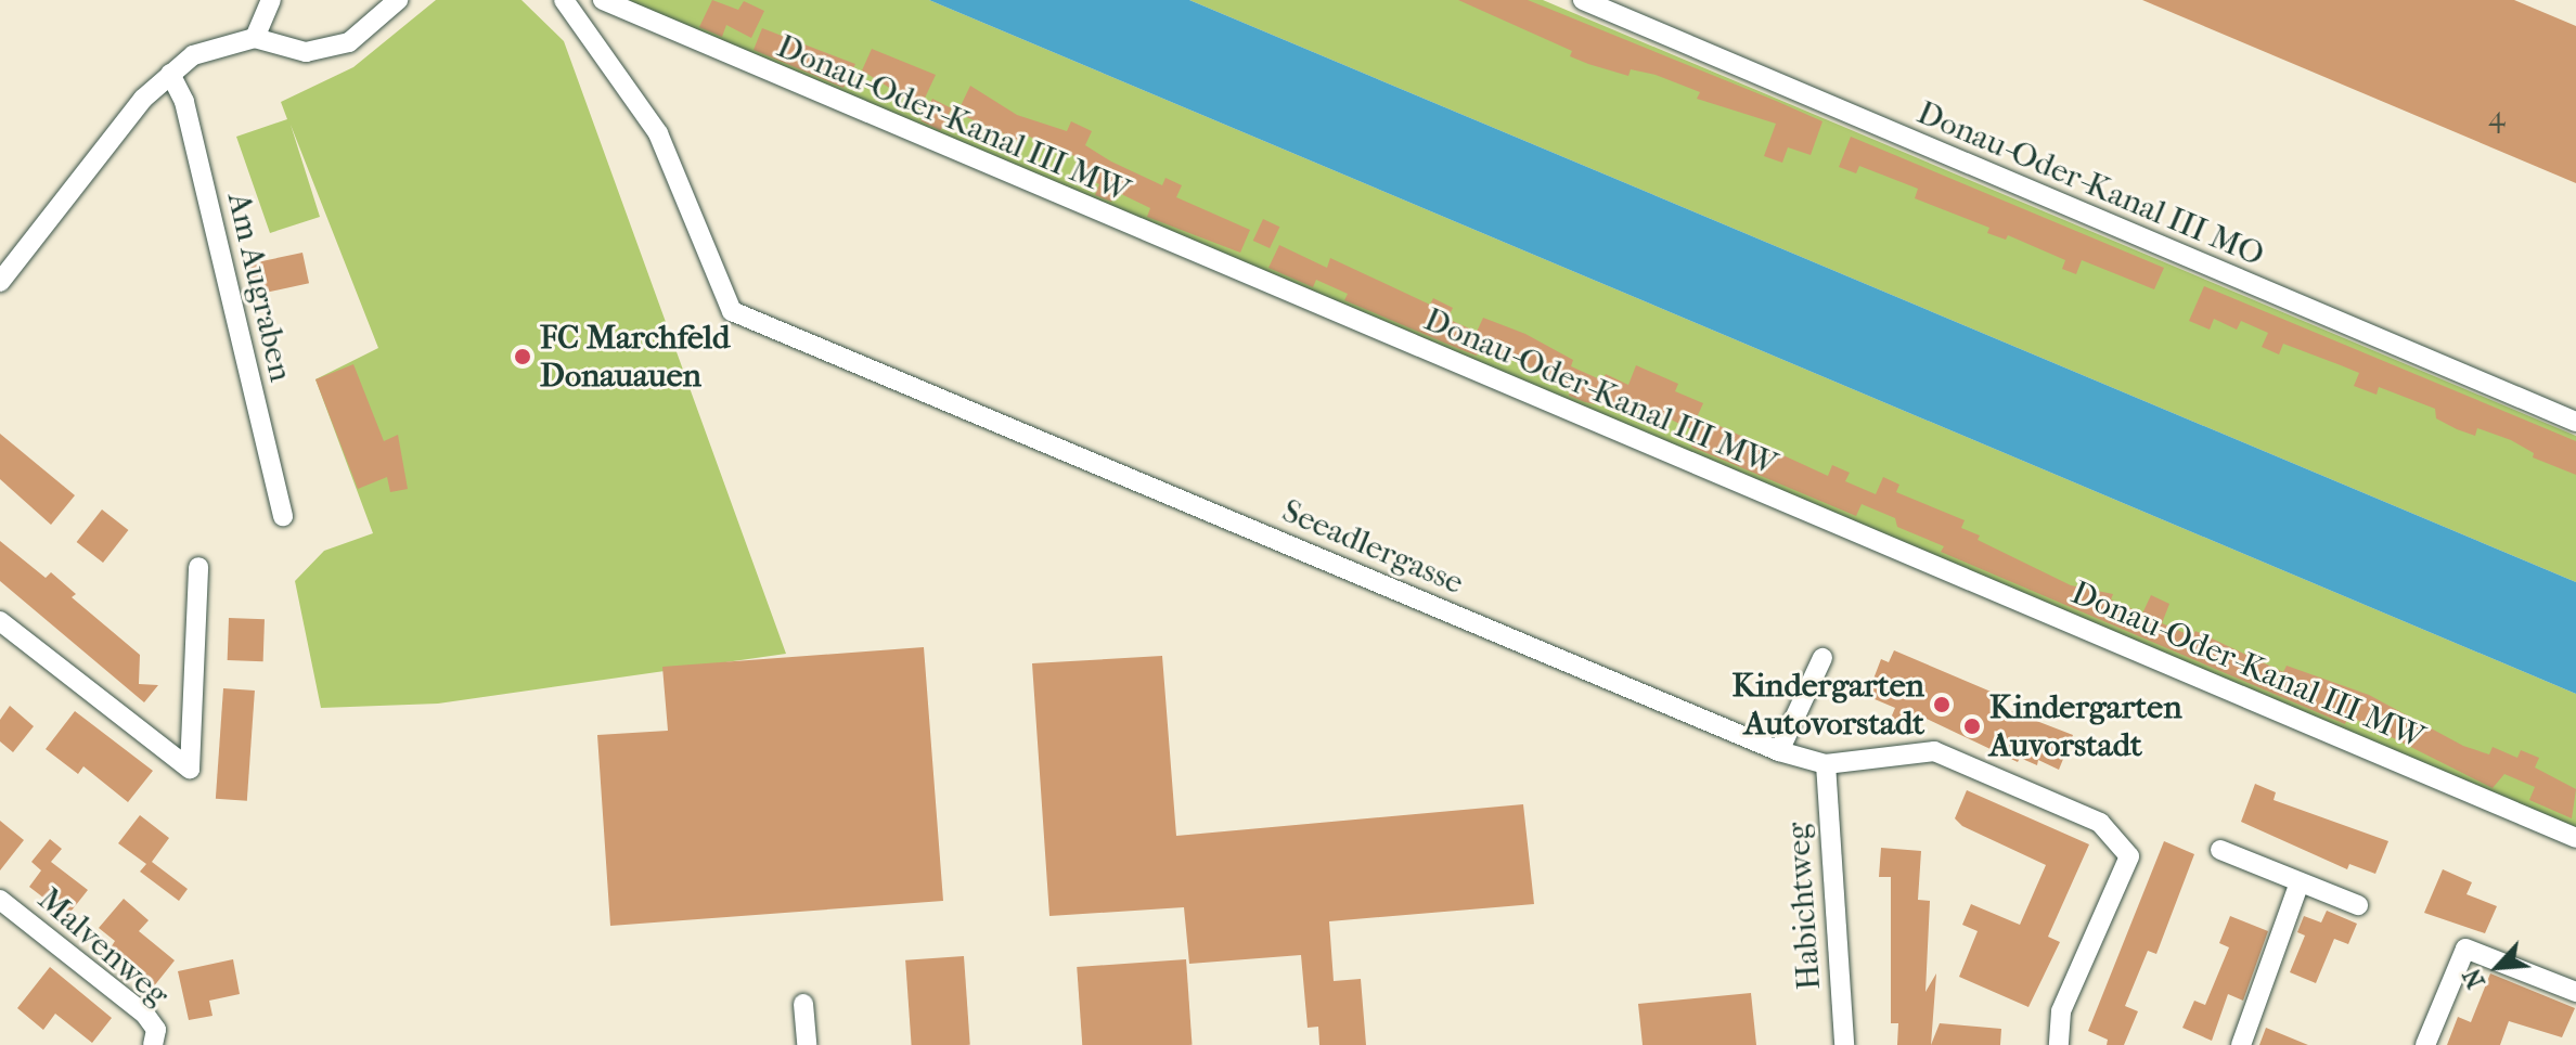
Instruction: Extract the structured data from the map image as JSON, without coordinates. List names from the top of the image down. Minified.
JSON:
{"streets":{"street":["Donau-Oder-Kanal III MW","Donau-Oder-Kanal III MO","Am Augraben","Seeadlergasse","Habichtweg","Malvenweg"]},"crossings":[["Seeadlergasse","Habichtweg"]],"places":["FC Marchfeld Donauauen","Kindergarten Autovorstadt","Kindergarten Auvorstadt"],"house_numbers":["4"],"north":"bottom left"}
